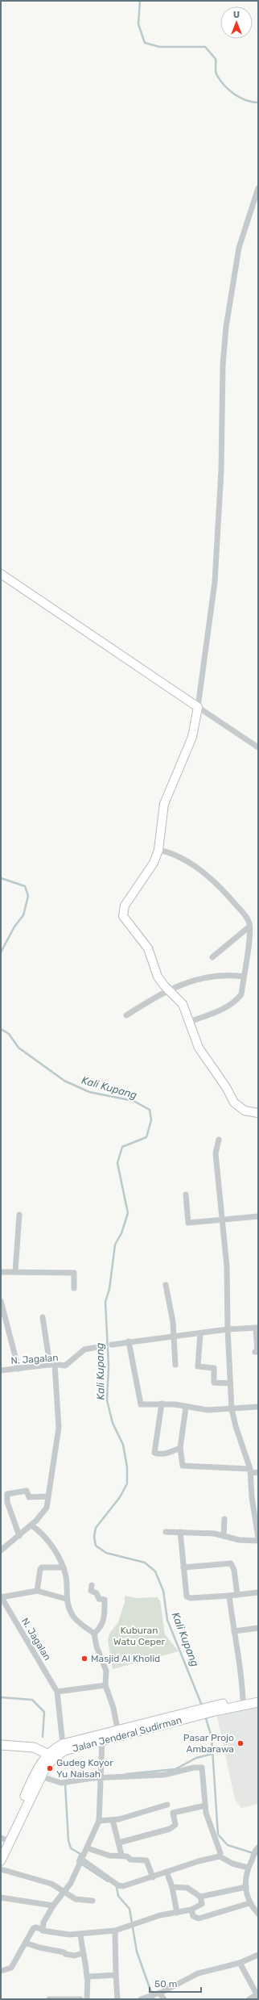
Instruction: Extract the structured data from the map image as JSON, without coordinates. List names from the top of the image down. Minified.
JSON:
{"streets":{"main road":["Jalan Jenderal Sudirman"],"street":["N. Jagalan"]},"crossings":[["N. Jagalan","Jalan Jenderal Sudirman"]],"water":["Kali Kupang"],"parks":["Kuburan Watu Ceper"],"places":["Masjid Al Kholid","Pasar Projo Ambarawa","Gudeg Koyor Yu Naisah"],"scale_bar":"50 m","north":"top"}
